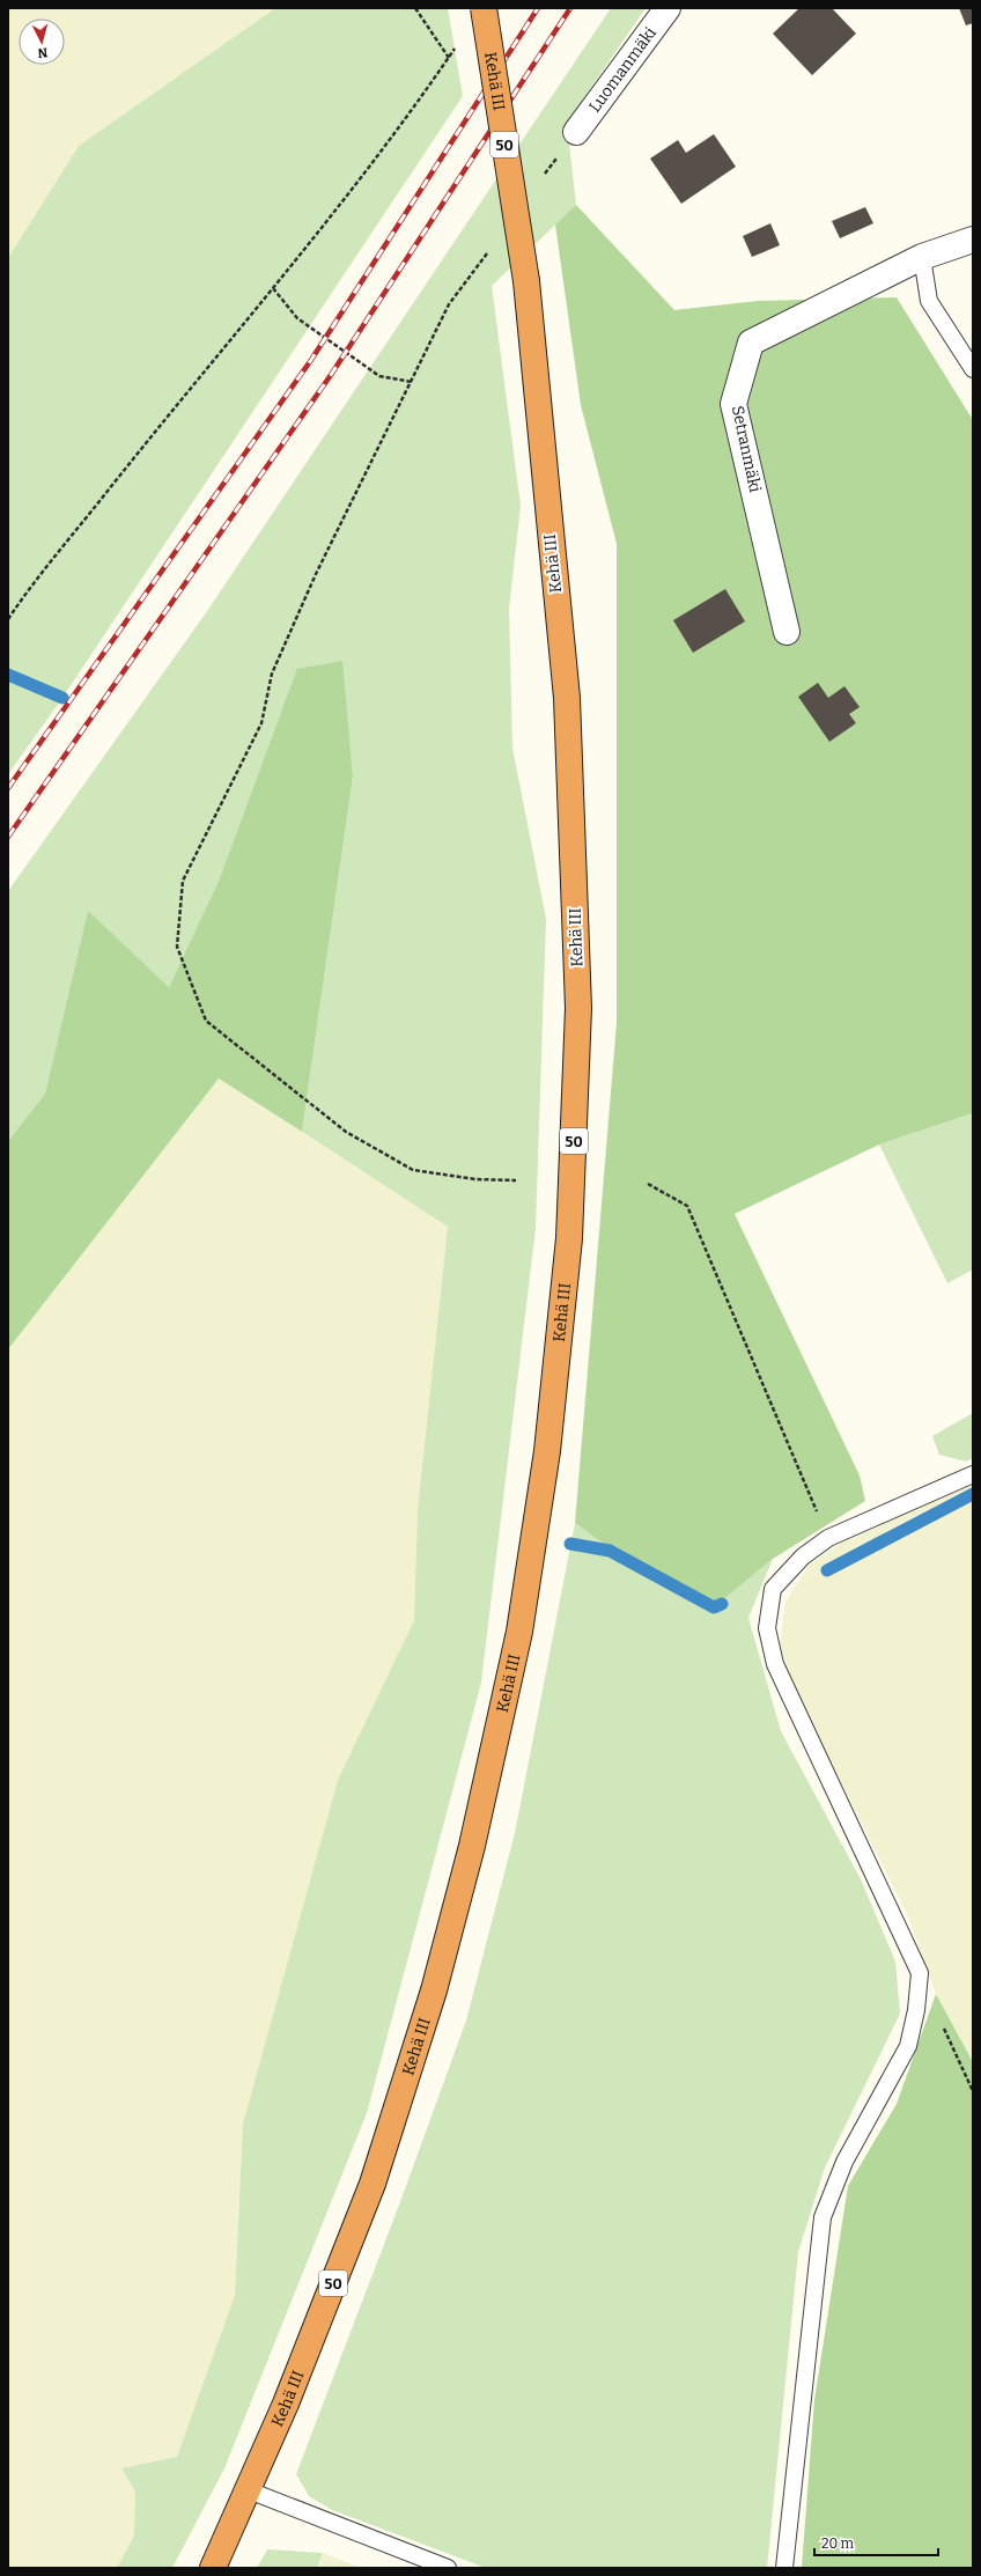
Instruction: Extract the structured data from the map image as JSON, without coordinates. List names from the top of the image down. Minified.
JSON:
{"streets":{"highway":["Kehä III","50"],"street":["Luomanmäki","Setranmäki"]},"scale_bar":"20 m","north":"bottom"}
